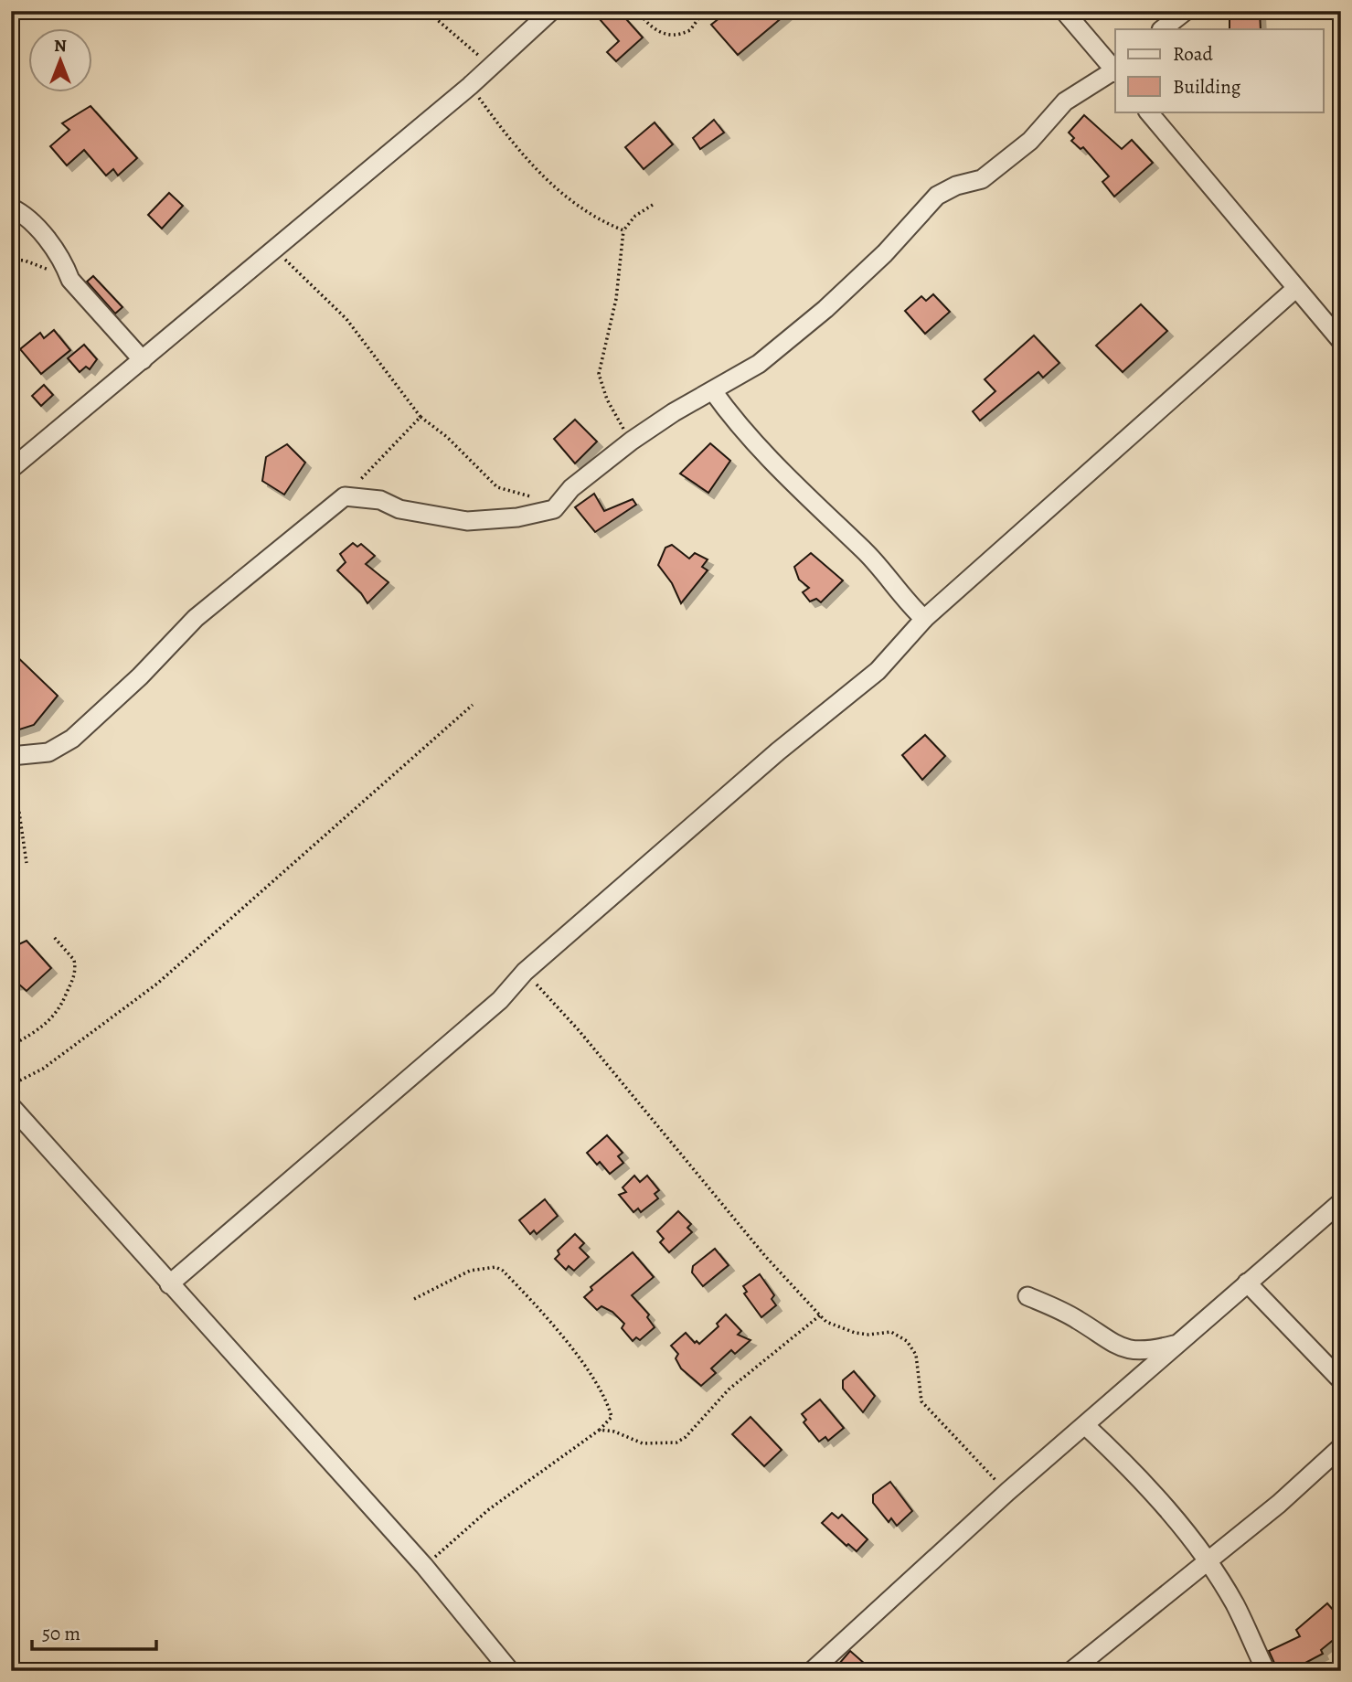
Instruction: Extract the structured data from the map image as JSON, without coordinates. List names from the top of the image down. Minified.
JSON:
{"legend":["Road","Building"],"scale_bar":"50 m","north":"top"}
